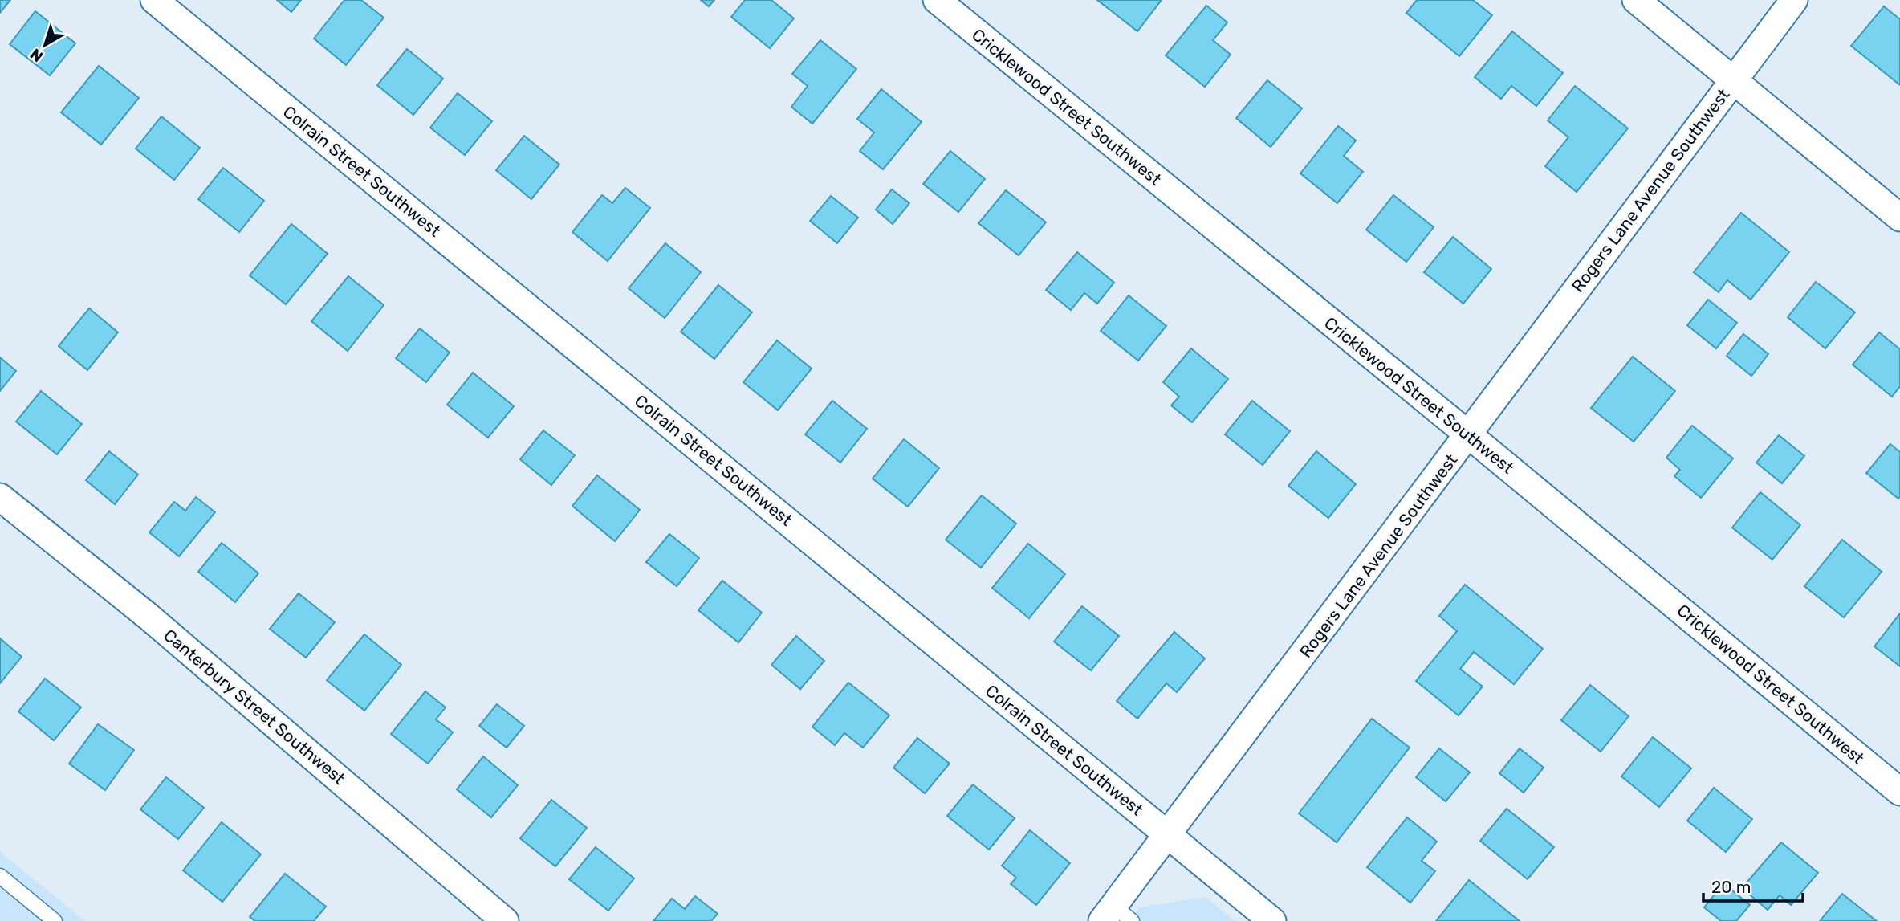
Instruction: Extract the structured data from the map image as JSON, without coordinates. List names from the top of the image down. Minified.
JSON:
{"streets":{"street":["Cricklewood Street Southwest","Colrain Street Southwest","Rogers Lane Avenue Southwest","Canterbury Street Southwest"]},"crossings":[["Cricklewood Street Southwest","Rogers Lane Avenue Southwest"],["Colrain Street Southwest","Rogers Lane Avenue Southwest"]],"scale_bar":"20 m","north":"bottom left"}
